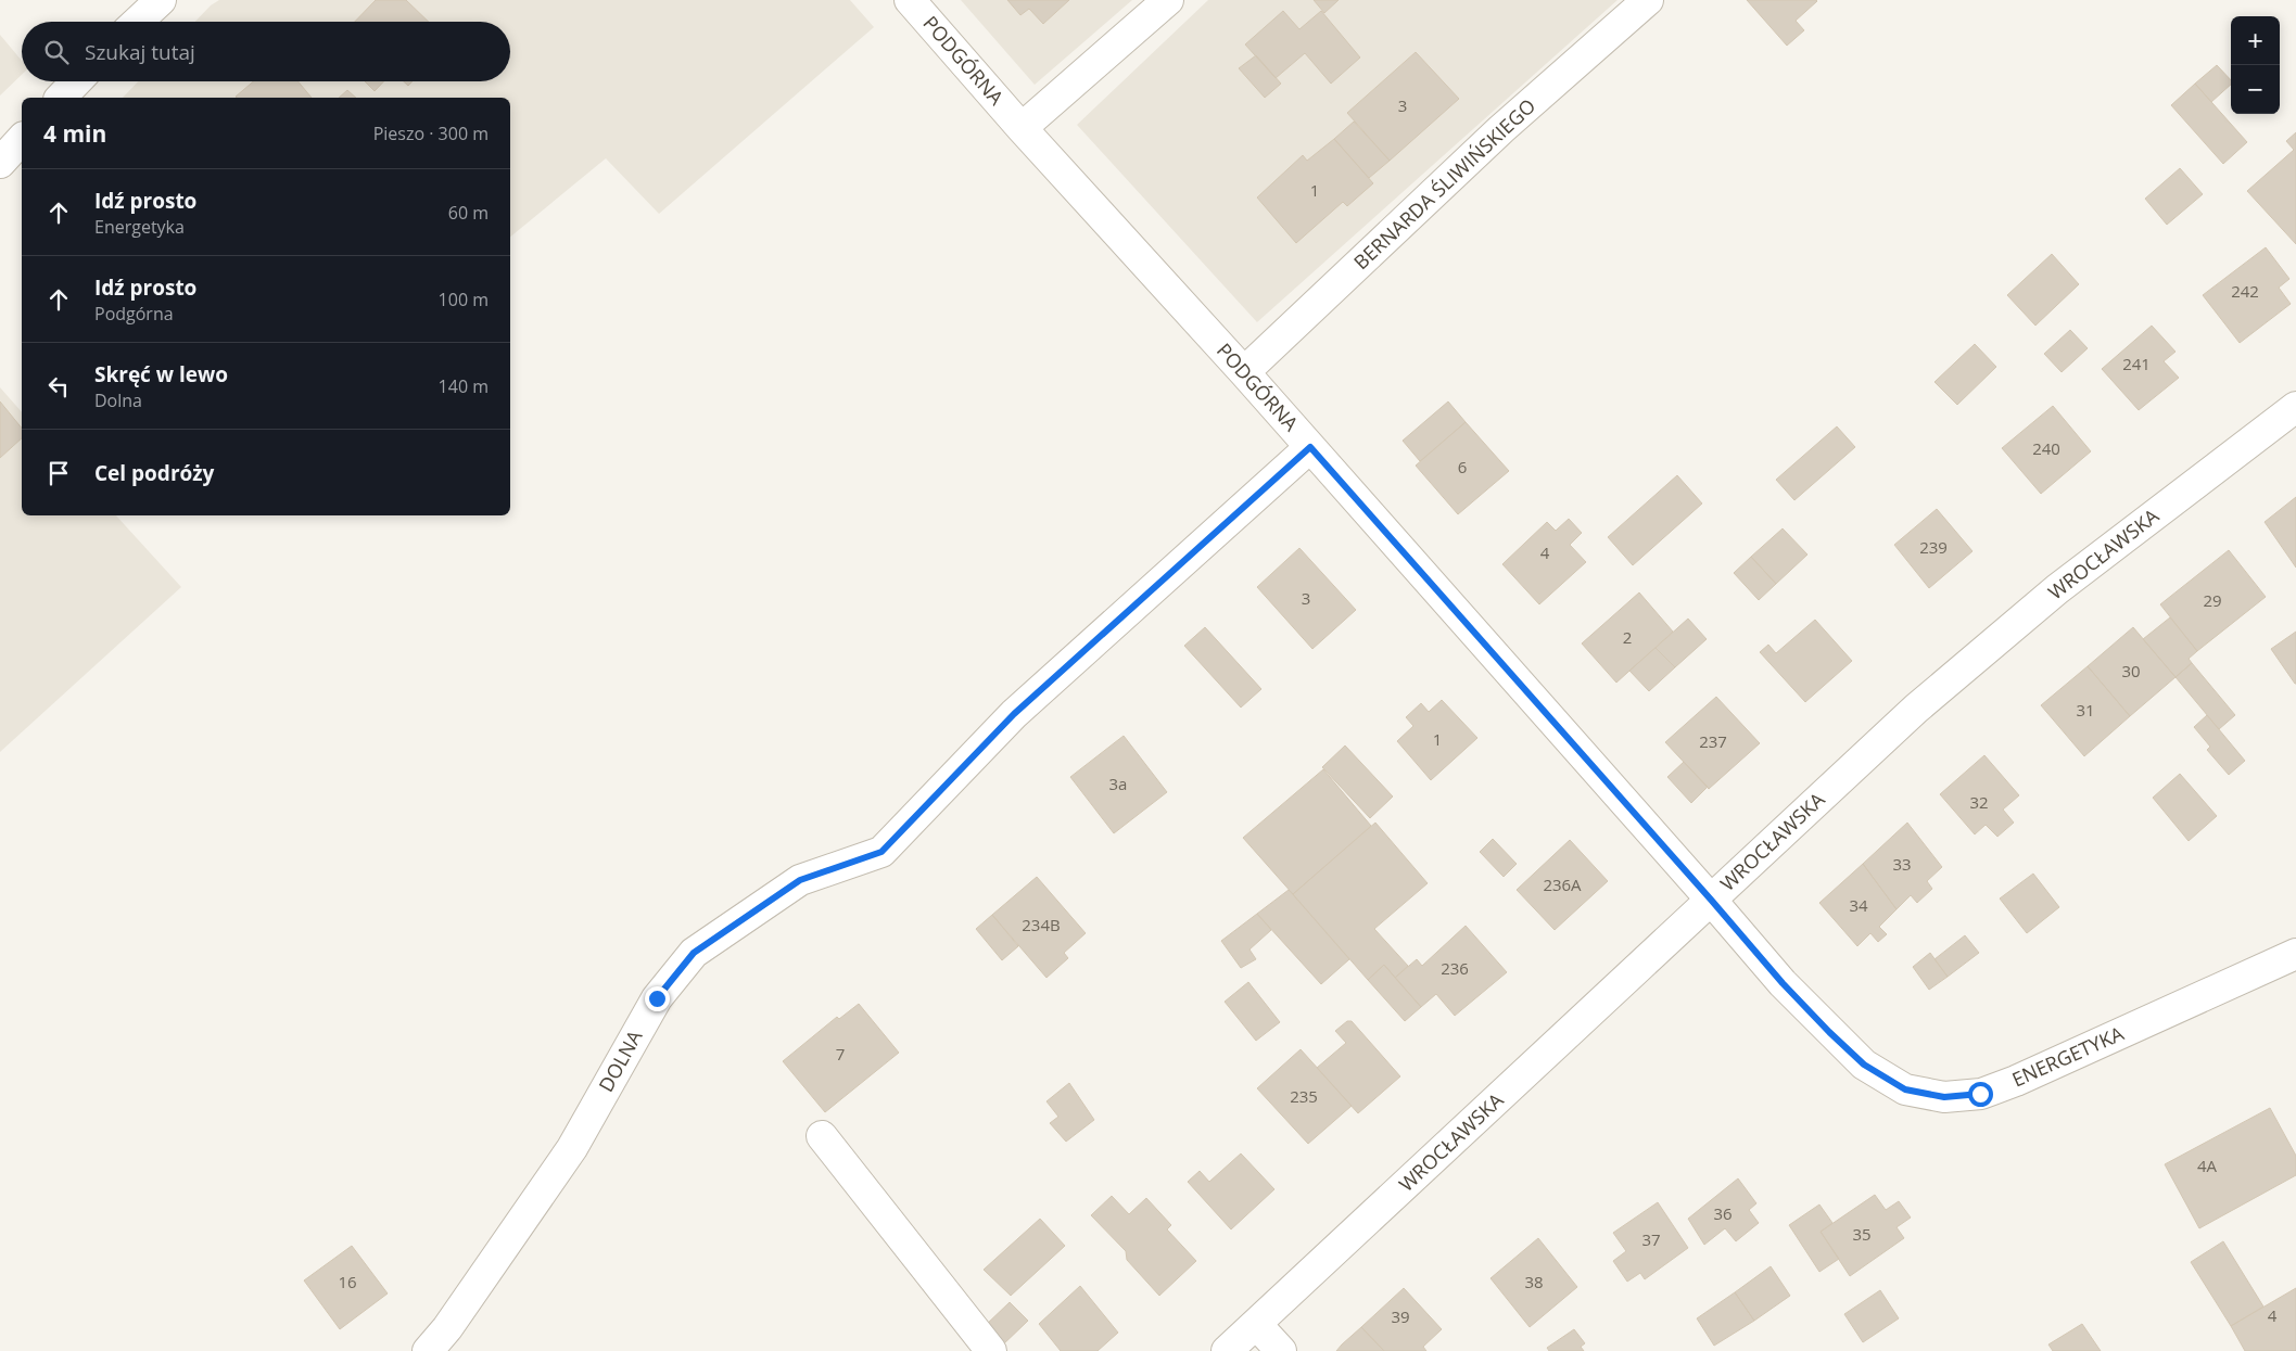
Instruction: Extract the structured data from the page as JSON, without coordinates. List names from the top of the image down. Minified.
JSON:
{"streets":{"street":["PODGÓRNA","BERNARDA ŚLIWIŃSKIEGO","WROCŁAWSKA","ENERGETYKA","DOLNA"]},"crossings":[["PODGÓRNA","BERNARDA ŚLIWIŃSKIEGO"],["PODGÓRNA","WROCŁAWSKA"],["PODGÓRNA","ENERGETYKA"],["PODGÓRNA","DOLNA"],["WROCŁAWSKA","ENERGETYKA"]],"house_numbers":["3","1","242","241","240","6","239","4","3","29","2","30","31","1","237","3a","32","33","236A","34","234B","236","7","235","4A","36","35","37","16","38","4","39"],"page":{"map_buttons":["+","−"],"search":"Szukaj tutaj","heading":["4 min","Pieszo · 300 m"],"list":[["Idź prosto","Energetyka","60 m"],["Idź prosto","Podgórna","100 m"],["Skręć w lewo","Dolna","140 m"],"Cel podróży"]}}
